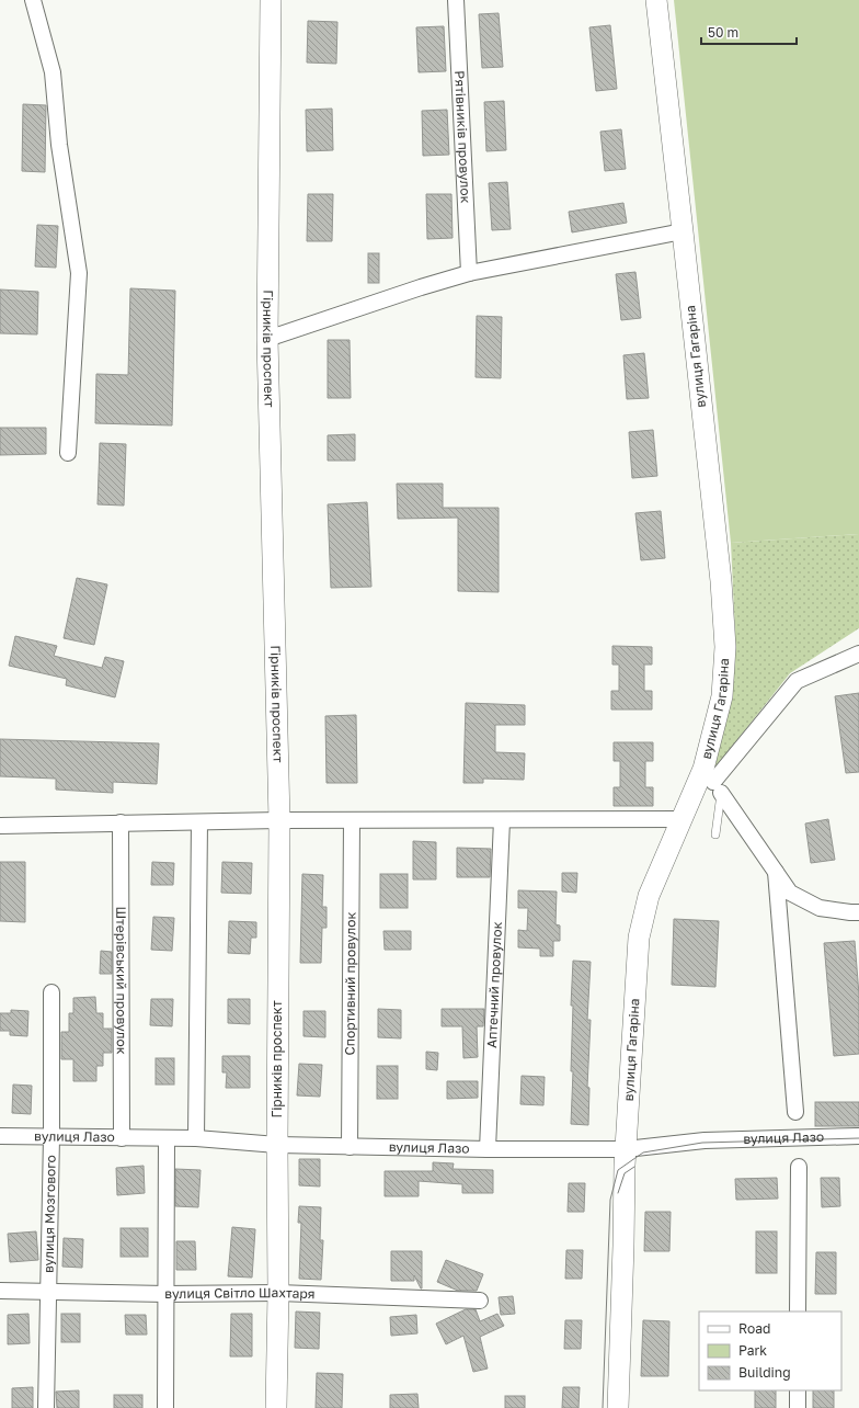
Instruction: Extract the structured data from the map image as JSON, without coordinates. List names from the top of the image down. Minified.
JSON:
{"streets":{"main road":["Гірників проспект","вулиця Гагаріна"],"street":["Рятівників провулок","Штерівський провулок","Спортивний провулок","Аптечний провулок","вулиця Лазо","вулиця Мозгового","вулиця Світло Шахтаря"]},"crossings":[["Гірників проспект","вулиця Лазо"],["Гірників проспект","вулиця Світло Шахтаря"],["вулиця Гагаріна","вулиця Лазо"],["Штерівський провулок","вулиця Лазо"],["Спортивний провулок","вулиця Лазо"],["Аптечний провулок","вулиця Лазо"],["вулиця Лазо","вулиця Мозгового"],["вулиця Мозгового","вулиця Світло Шахтаря"]],"legend":["Road","Park","Building"],"scale_bar":"50 m"}
